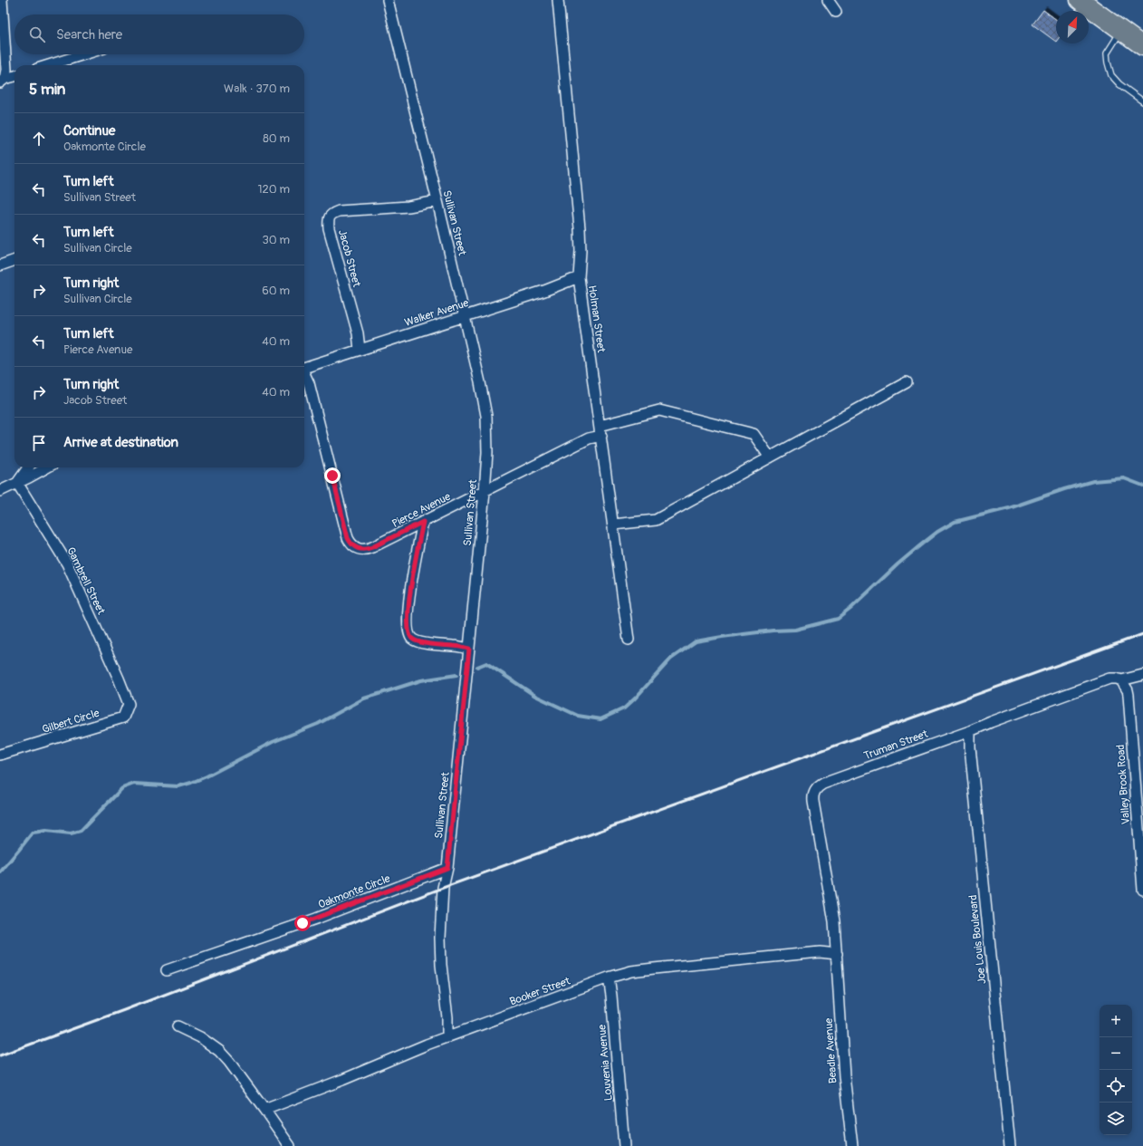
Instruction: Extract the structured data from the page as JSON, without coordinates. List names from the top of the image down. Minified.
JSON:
{"streets":{"street":["Sullivan Street","Jacob Street","Walker Avenue","Holman Street","Pierce Avenue","Gambrell Street","Gilbert Circle","Truman Street","Valley Brook Road","Oakmonte Circle","Joe Louis Boulevard","Booker Street","Beadle Avenue","Louvenia Avenue"]},"crossings":[["Sullivan Street","Jacob Street"],["Sullivan Street","Walker Avenue"],["Sullivan Street","Pierce Avenue"],["Sullivan Street","Oakmonte Circle"],["Sullivan Street","Booker Street"],["Jacob Street","Walker Avenue"],["Walker Avenue","Holman Street"],["Holman Street","Pierce Avenue"],["Gambrell Street","Gilbert Circle"],["Truman Street","Valley Brook Road"],["Truman Street","Joe Louis Boulevard"],["Truman Street","Booker Street"],["Truman Street","Beadle Avenue"],["Booker Street","Beadle Avenue"],["Booker Street","Louvenia Avenue"]],"north":"top right","page":{"search":"Search here","heading":["5 min","Walk · 370 m"],"list":[["Continue","Oakmonte Circle","80 m"],["Turn left","Sullivan Street","120 m"],["Turn left","Sullivan Circle","30 m"],["Turn right","Sullivan Circle","60 m"],["Turn left","Pierce Avenue","40 m"],["Turn right","Jacob Street","40 m"],"Arrive at destination"],"map_buttons":["+","−"]}}
